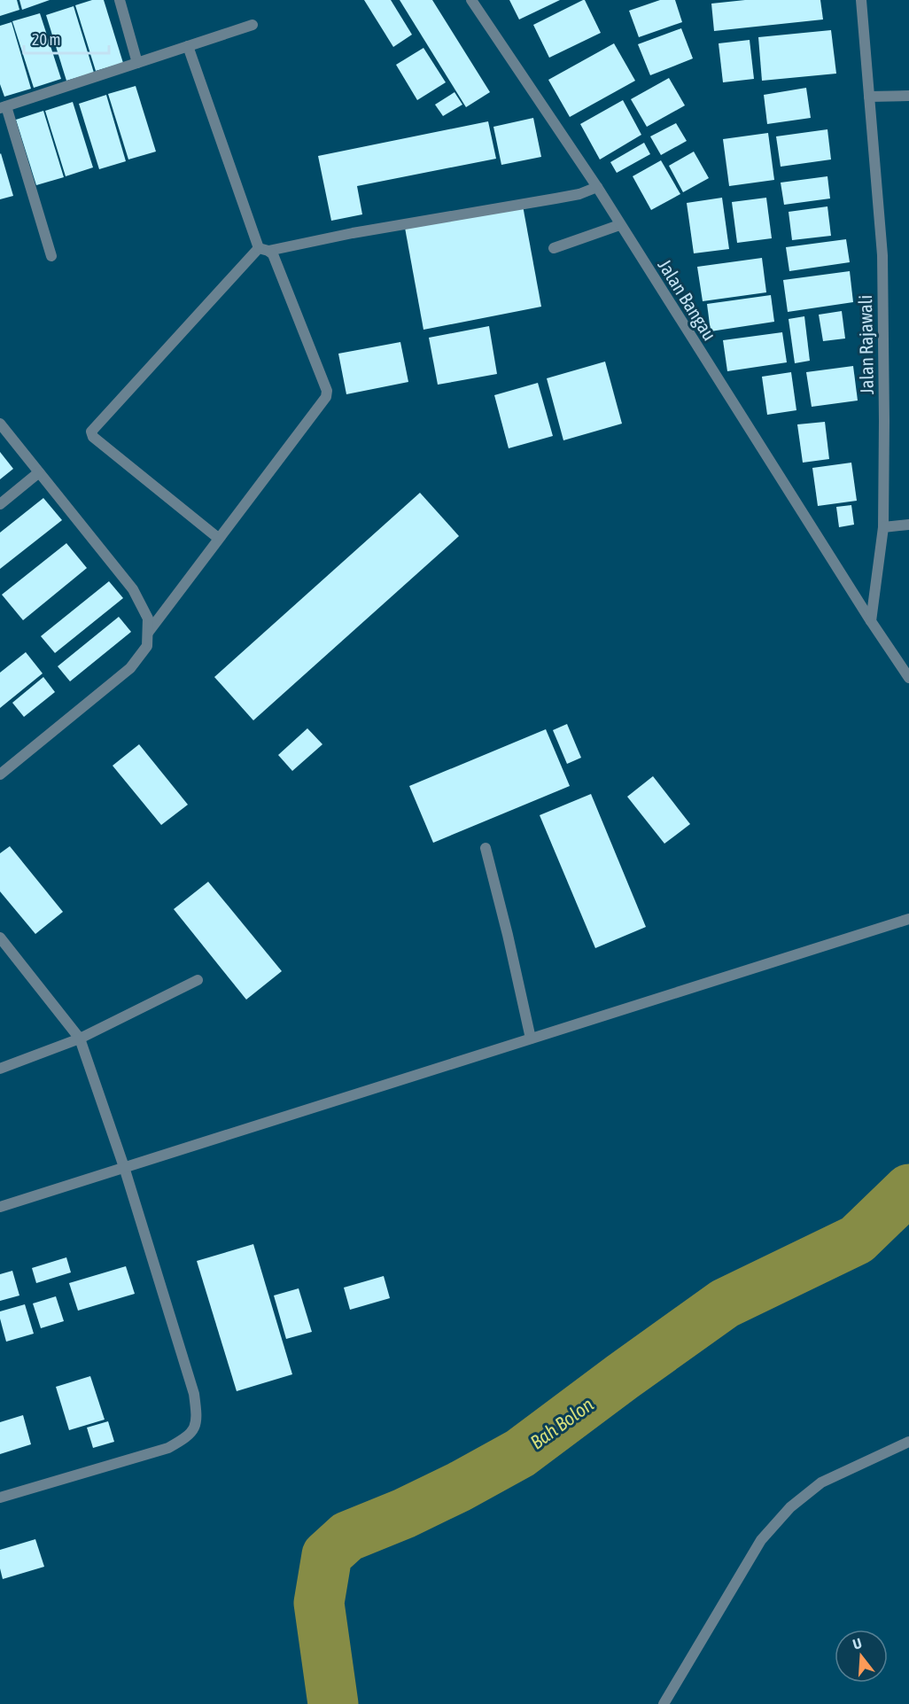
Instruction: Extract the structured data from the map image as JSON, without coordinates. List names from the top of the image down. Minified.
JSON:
{"streets":{"street":["Jalan Bangau","Jalan Rajawali"]},"crossings":[["Jalan Bangau","Jalan Rajawali"]],"water":["Bah Bolon"],"scale_bar":"20 m","north":"top"}
